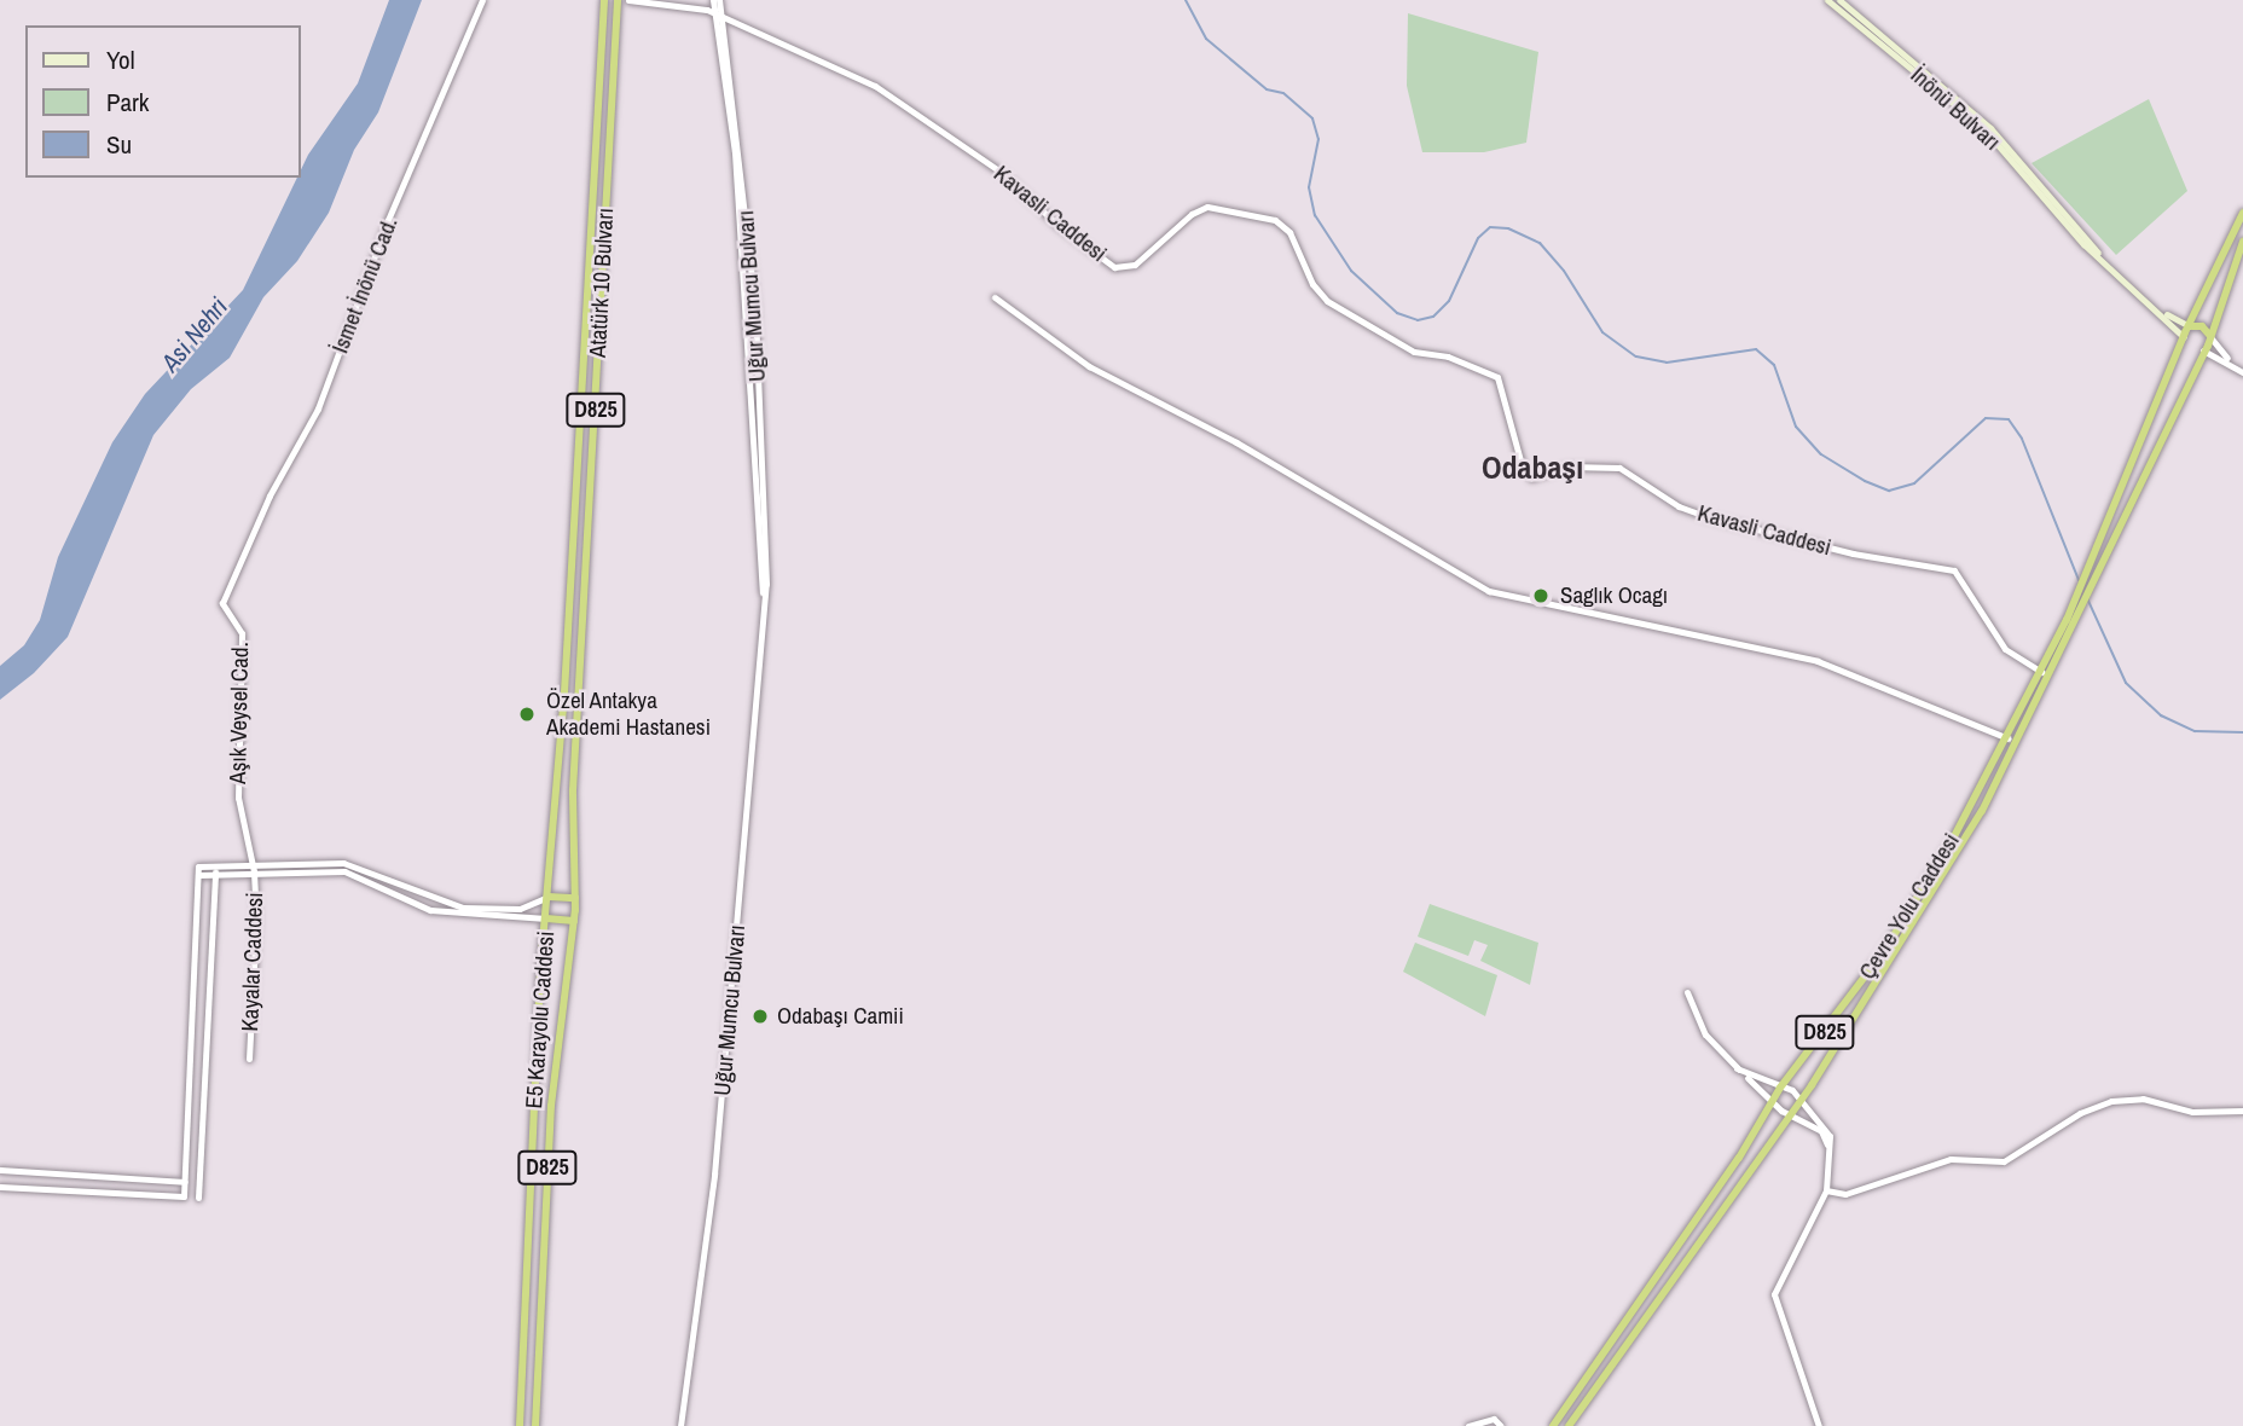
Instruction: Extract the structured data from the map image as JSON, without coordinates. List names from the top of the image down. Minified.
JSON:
{"streets":{"highway":["Atatürk 10 Bulvarı","D825","Çevre Yolu Caddesi","E5 Karayolu Caddesi"],"main road":["İnönü Bulvarı"],"street":["Kavasli Caddesi","İsmet İnönü Cad.","Uğur Mumcu Bulvarı","Aşık Veysel Cad.","Kayalar Caddesi"]},"crossings":[["İnönü Bulvarı","Çevre Yolu Caddesi"],["Kavasli Caddesi","Uğur Mumcu Bulvarı"],["Kavasli Caddesi","Çevre Yolu Caddesi"],["Atatürk 10 Bulvarı","E5 Karayolu Caddesi"],["İsmet İnönü Cad.","Aşık Veysel Cad."],["Aşık Veysel Cad.","Kayalar Caddesi"]],"districts":["Odabaşı"],"water":["Asi Nehri"],"places":["Saglık Ocagı","Özel Antakya Akademi Hastanesi","Odabaşı Camii"],"legend":["Yol","Park","Su"]}
